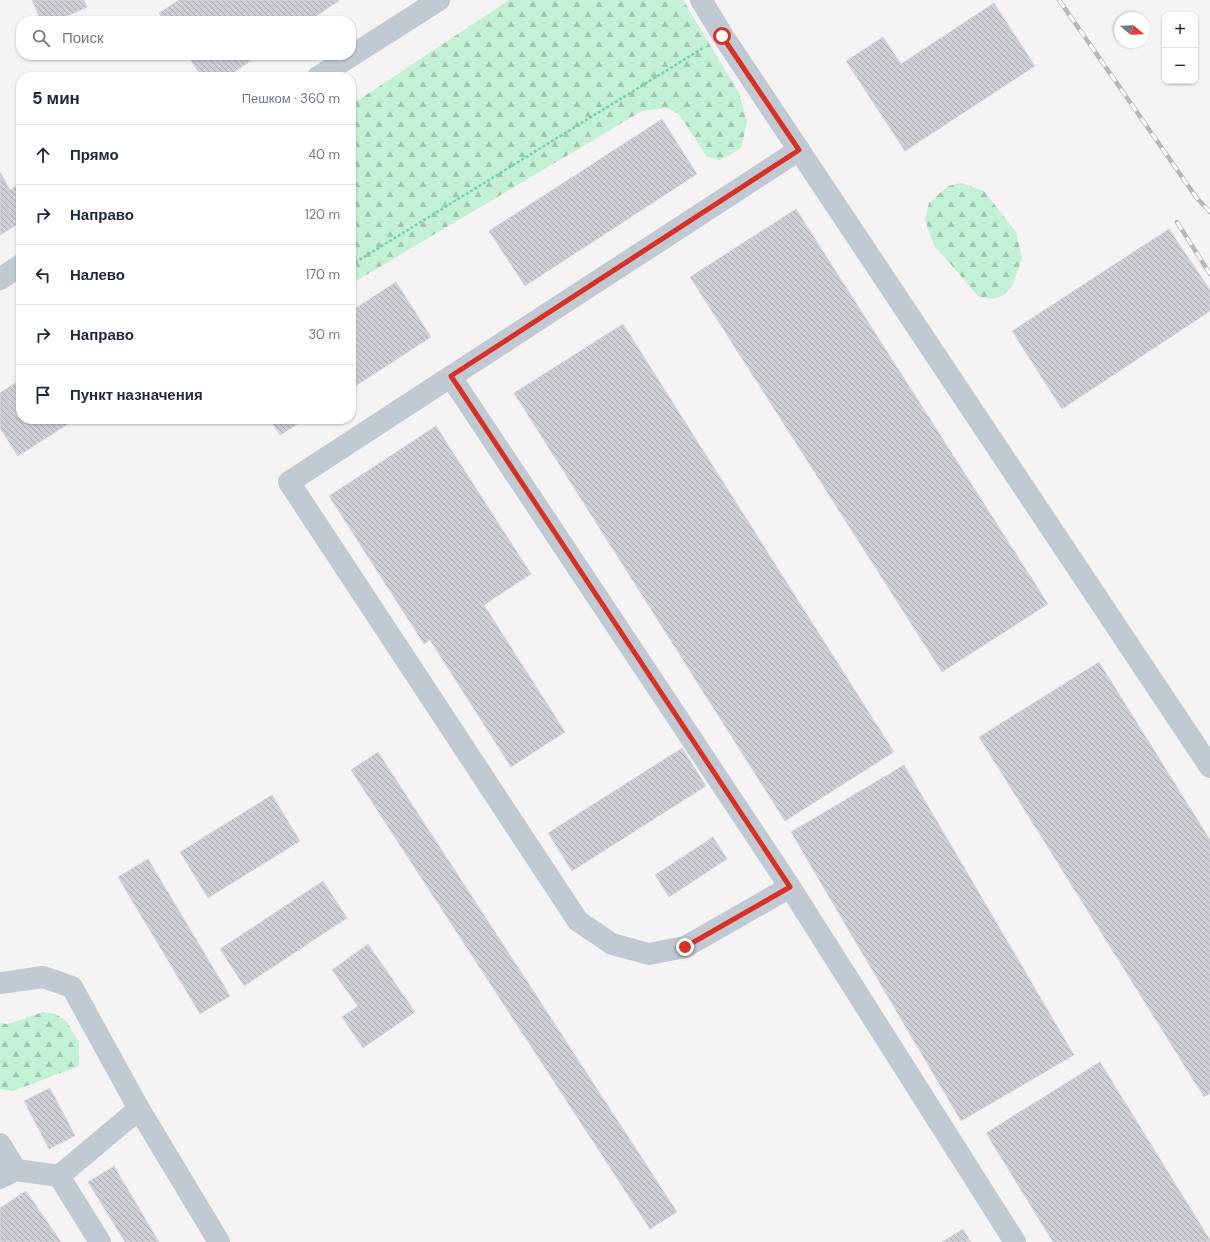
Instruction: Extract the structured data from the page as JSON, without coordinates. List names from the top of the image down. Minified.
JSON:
{"north":"right","page":{"map_buttons":["+","−"],"search":"Поиск","heading":["5 мин","Пешком · 360 m"],"list":[["Прямо","40 m"],["Направо","120 m"],["Налево","170 m"],["Направо","30 m"],"Пункт назначения"]}}
